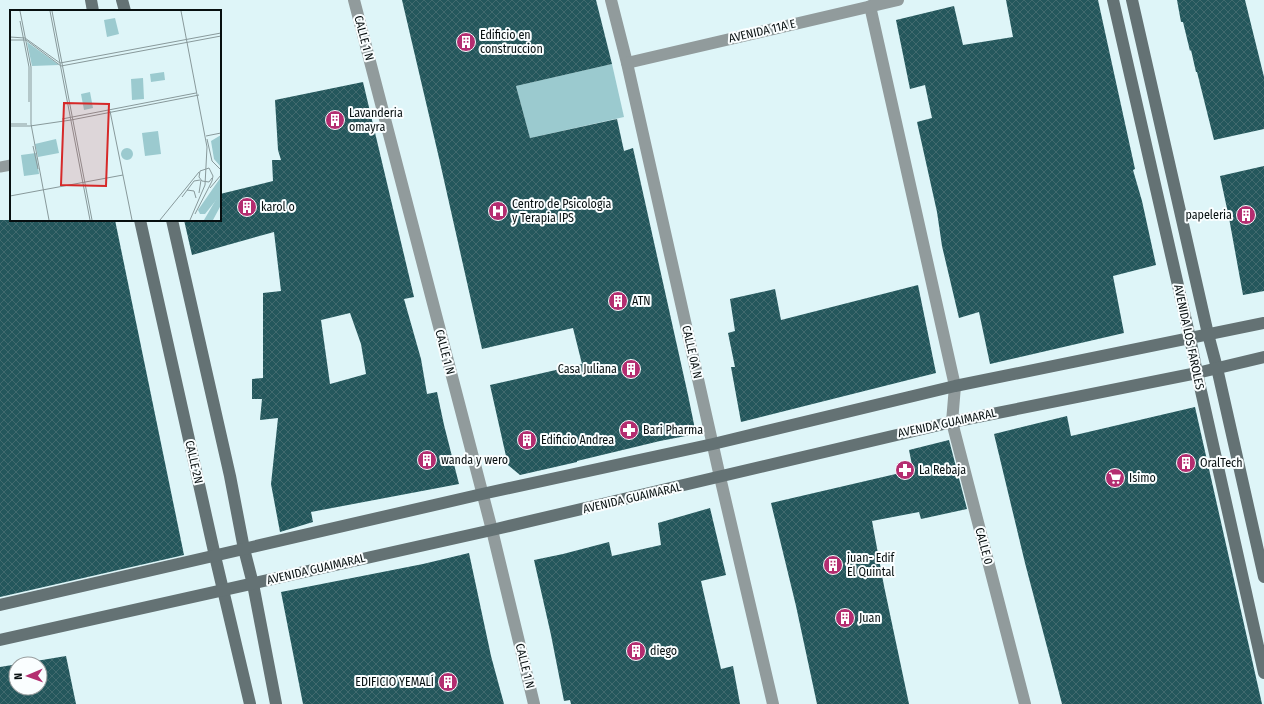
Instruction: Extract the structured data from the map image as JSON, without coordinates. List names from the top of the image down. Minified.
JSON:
{"streets":{"street":["AVENIDA 11A E","CALLE 1 N","AVENIDA LOS FAROLES","CALLE 0A N","AVENIDA GUAIMARAL","CALLE 2N","CALLE 0"]},"crossings":[["AVENIDA 11A E","CALLE 0A N"],["AVENIDA 11A E","CALLE 0"],["CALLE 1 N","AVENIDA GUAIMARAL"],["AVENIDA LOS FAROLES","AVENIDA GUAIMARAL"],["CALLE 0A N","AVENIDA GUAIMARAL"],["AVENIDA GUAIMARAL","CALLE 2N"],["AVENIDA GUAIMARAL","CALLE 0"]],"places":{"building":["Edificio en construccion","Lavanderia omayra","karol o","papeleria","ATN","Casa Juliana","Edificio Andrea","wanda y wero","OralTech","juan- Edif El Quintal","Juan","diego","EDIFICIO YEMALÍ"],"hospital":["Centro de Psicologia y Terapia IPS"],"pharmacy":["Bari Pharma","La Rebaja"],"supermarket":["Isimo"]},"north":"left"}
